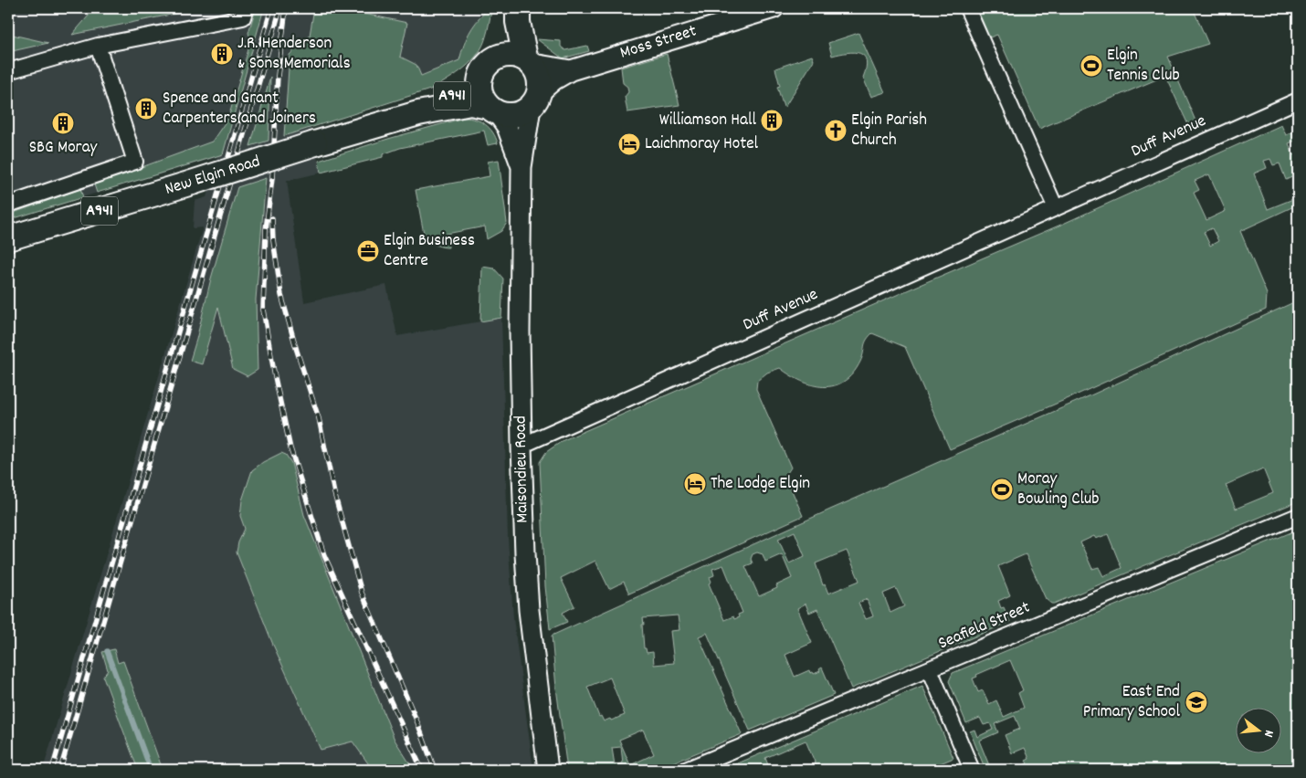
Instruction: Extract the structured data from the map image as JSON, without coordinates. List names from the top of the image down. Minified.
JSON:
{"streets":{"main road":["A941","New Elgin Road"],"street":["Moss Street","Duff Avenue","Maisondieu Road","Seafield Street"]},"crossings":[["Moss Street","New Elgin Road"],["Moss Street","Maisondieu Road"],["Duff Avenue","Maisondieu Road"],["New Elgin Road","Maisondieu Road"]],"places":{"building":["J.R. Henderson & Sons Memorials","Spence and Grant Carpenters and Joiners","Williamson Hall","SBG Moray"],"sports":["Elgin Tennis Club","Moray Bowling Club"],"church":["Elgin Parish Church"],"hotel":["Laichmoray Hotel","The Lodge Elgin"],"office":["Elgin Business Centre"],"school or university":["East End Primary School"]},"north":"right"}
